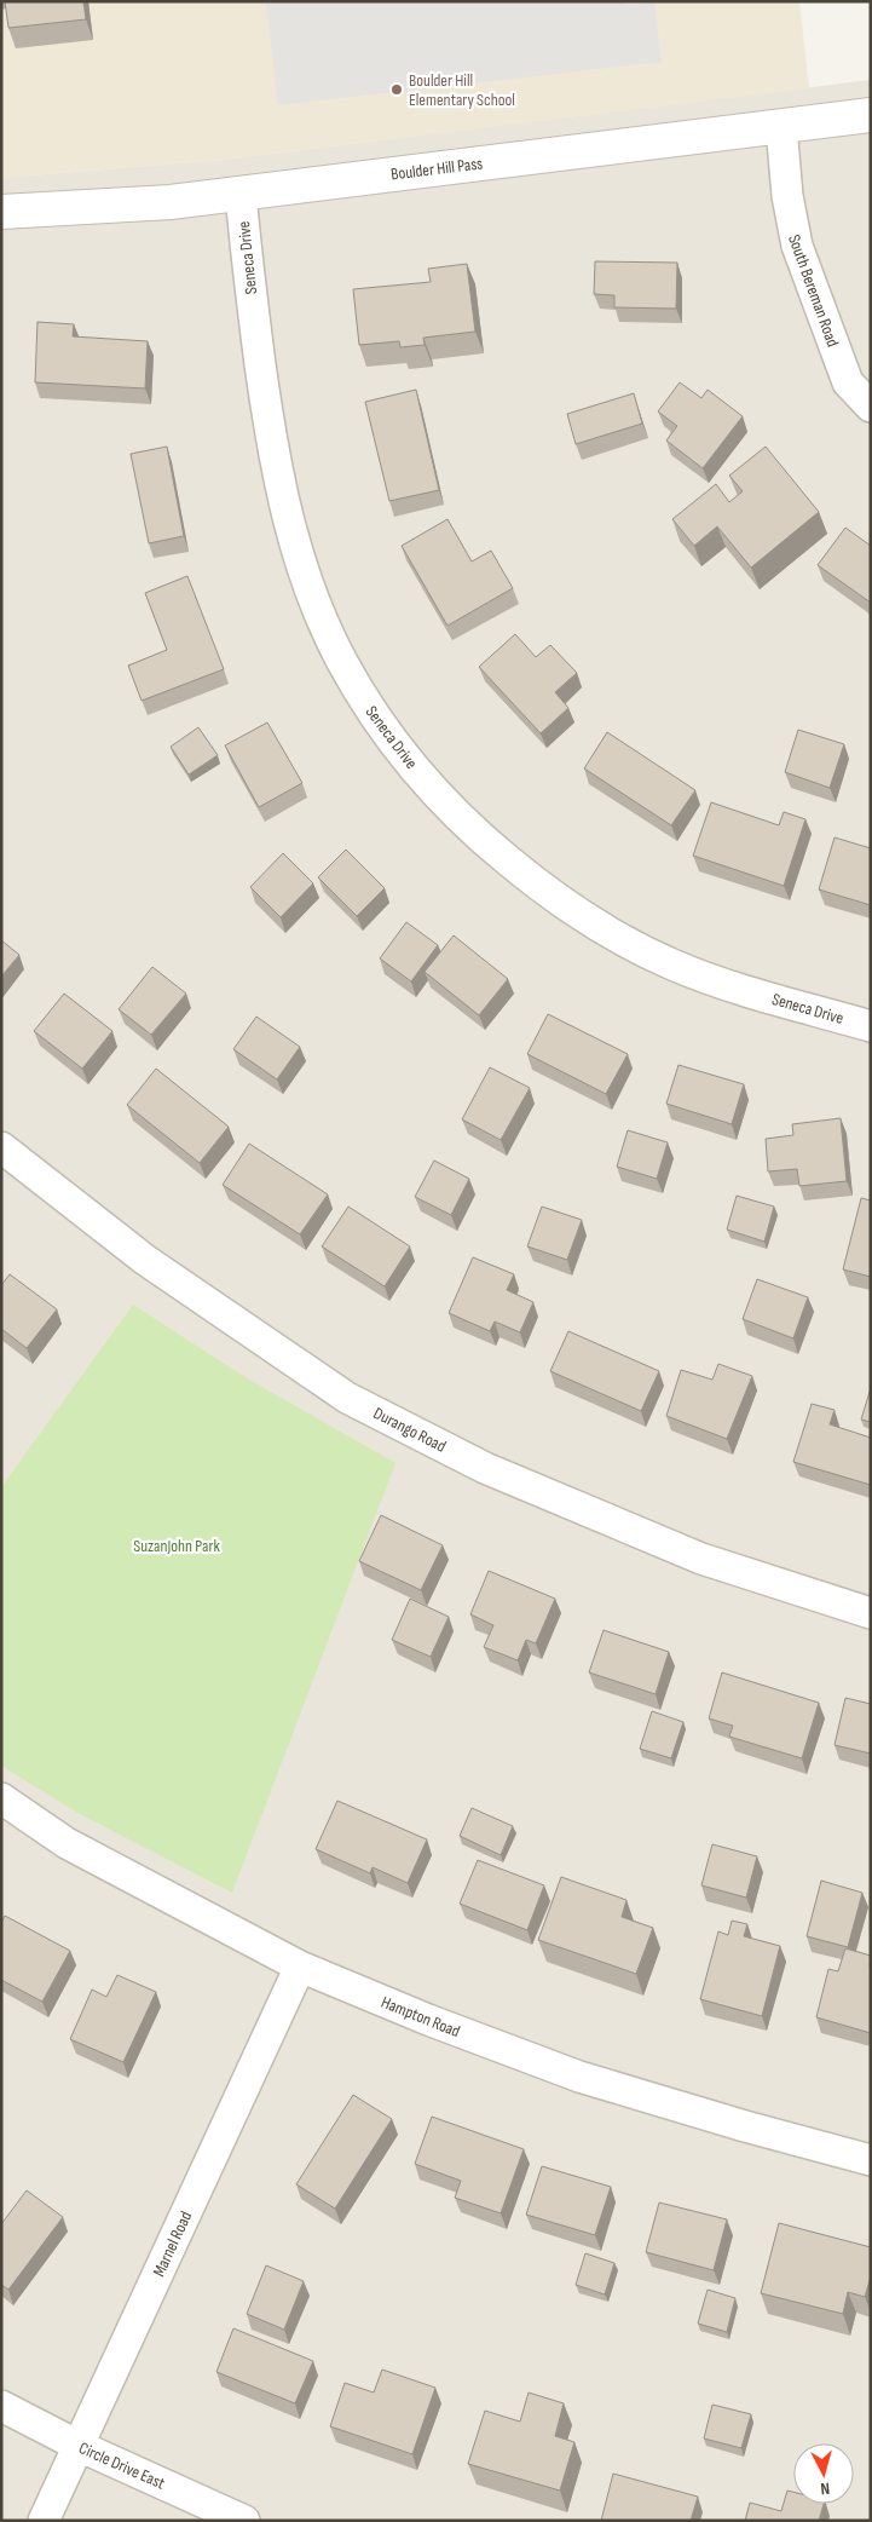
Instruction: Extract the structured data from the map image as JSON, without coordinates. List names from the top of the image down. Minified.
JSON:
{"streets":{"street":["Boulder Hill Pass","Seneca Drive","South Bereman Road","Durango Road","Hampton Road","Marnel Road","Circle Drive East"]},"crossings":[["Boulder Hill Pass","Seneca Drive"],["Boulder Hill Pass","South Bereman Road"],["Hampton Road","Marnel Road"],["Marnel Road","Circle Drive East"]],"parks":["SuzanJohn Park"],"places":["Boulder Hill Elementary School"],"north":"bottom"}
